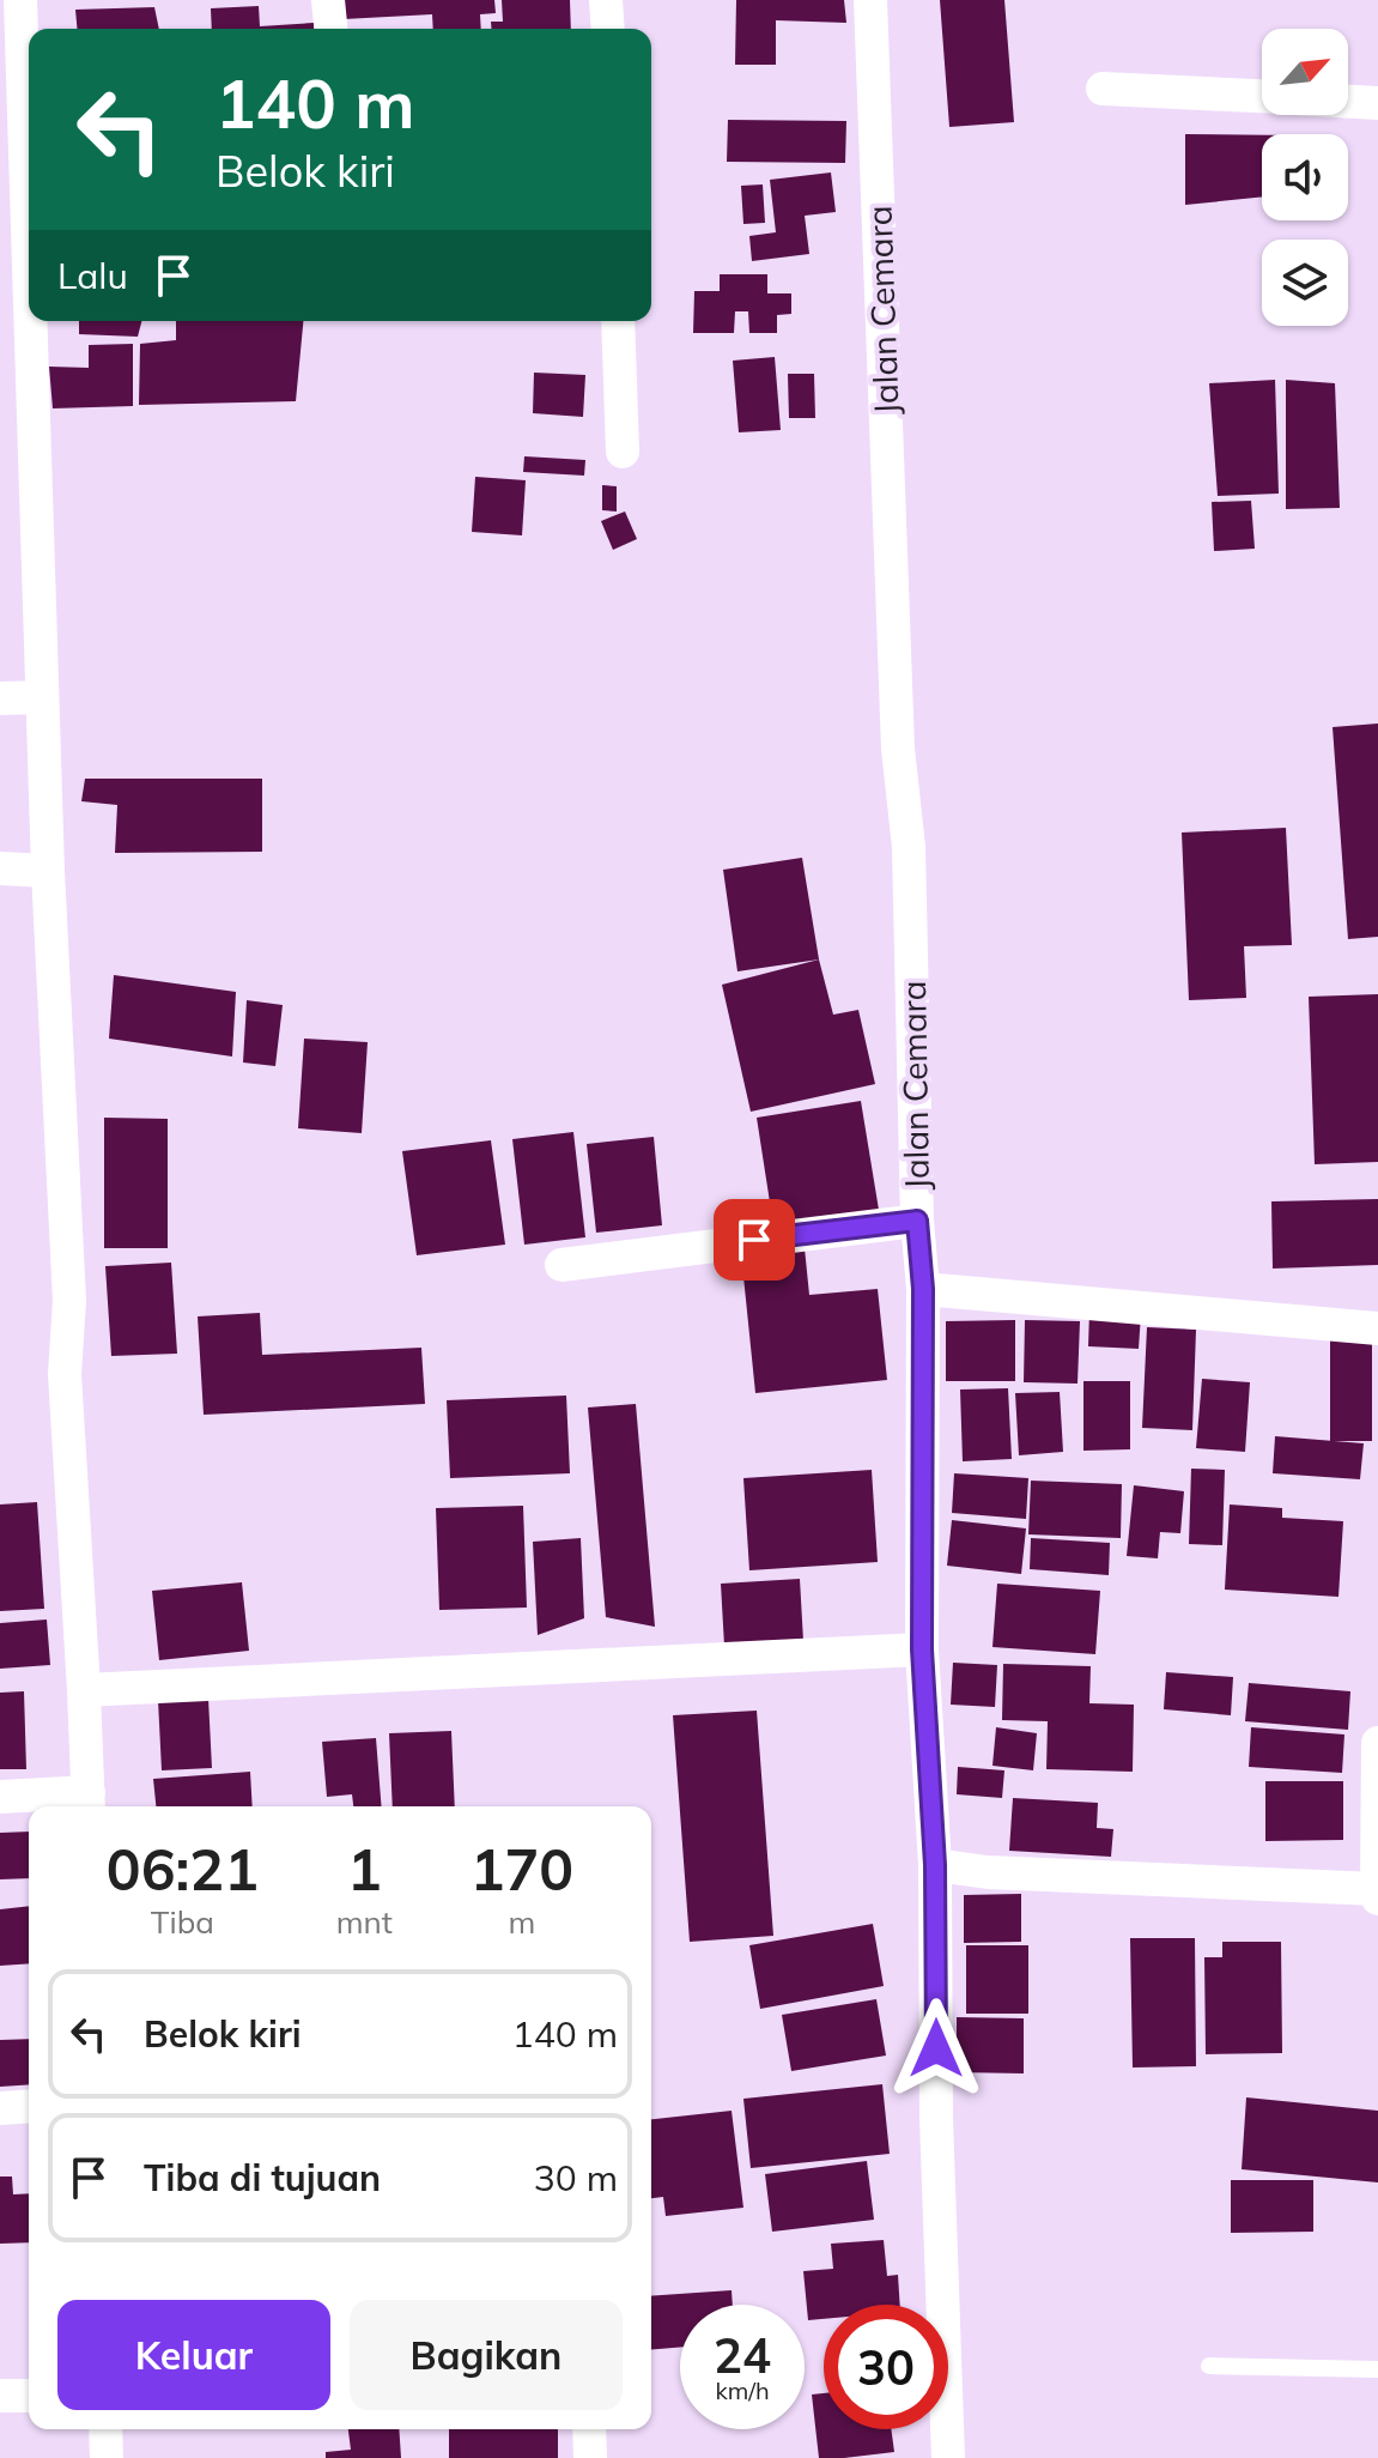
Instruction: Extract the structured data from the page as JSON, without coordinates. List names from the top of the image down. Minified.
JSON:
{"streets":{"street":["Jalan Cemara"]},"north":"top right","page":{"turn":["140 m","Belok kiri"],"then":"Lalu","eta":["06:21","Tiba","1","mnt","170","m"],"list":[{"name":"Belok kiri","value":"140 m"},{"name":"Tiba di tujuan","value":"30 m"}],"buttons":["Keluar","Bagikan"],"speed":"24 km/h","limit":"30"}}
